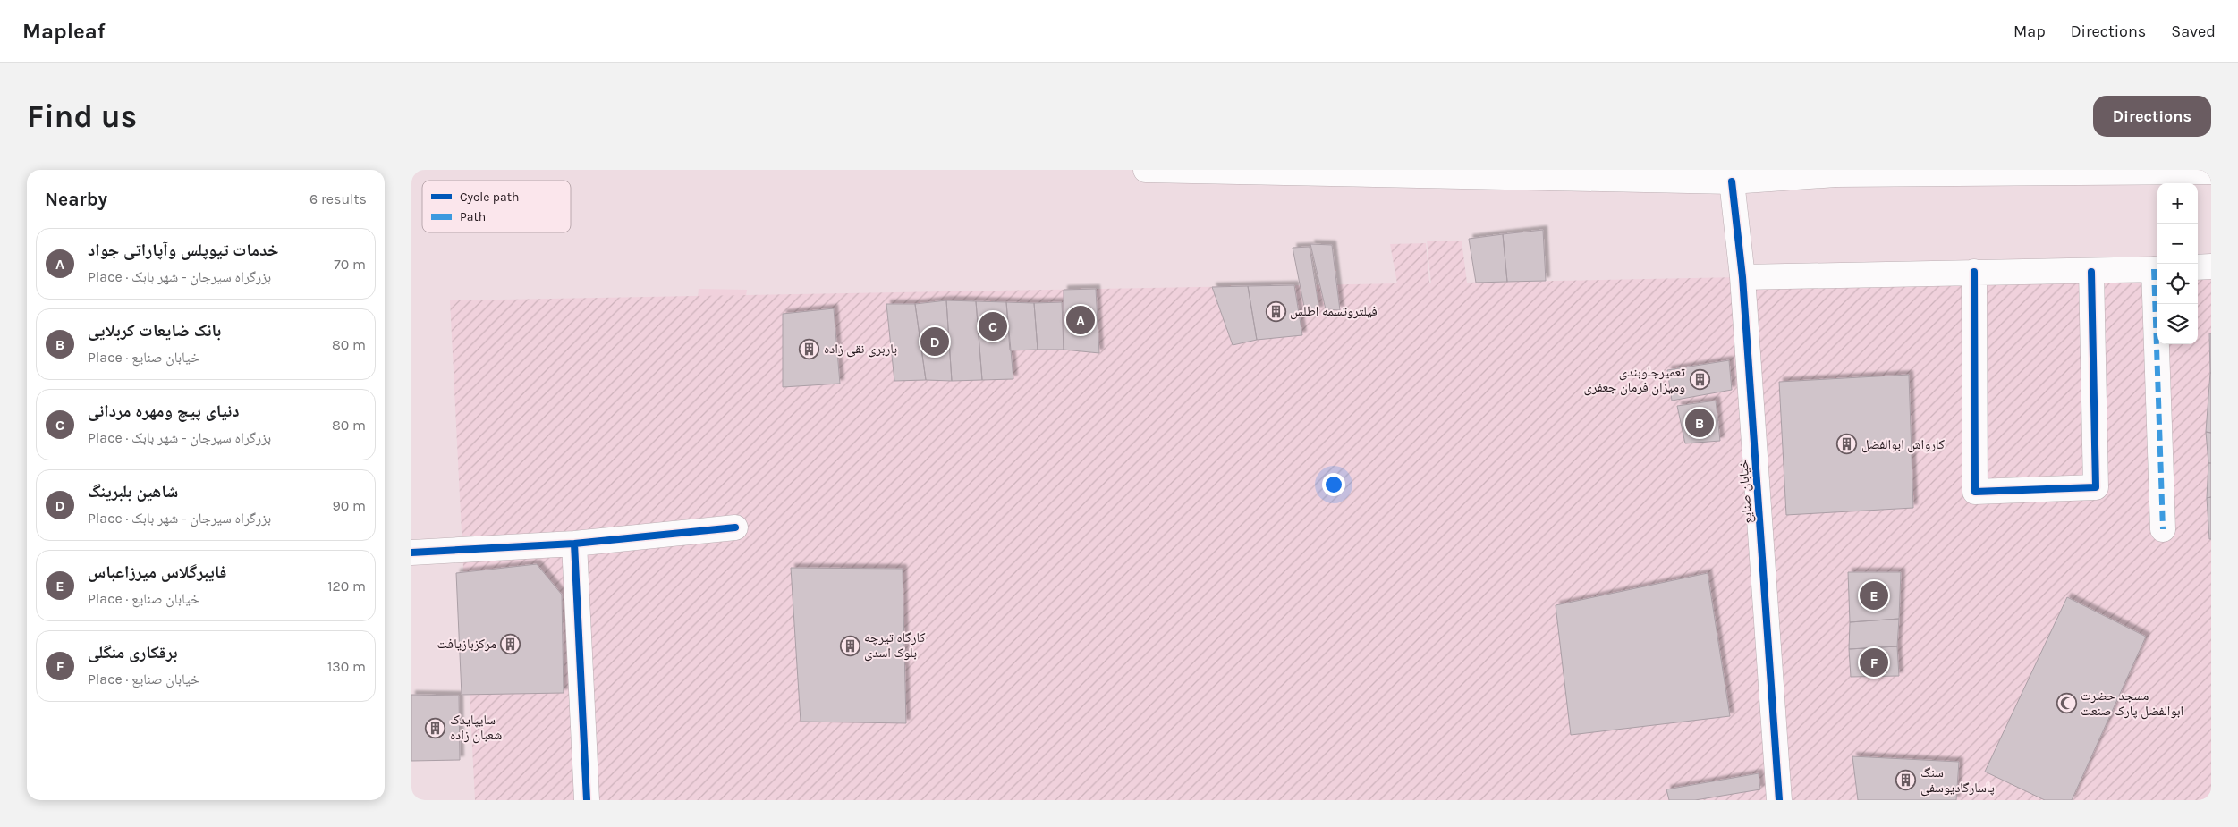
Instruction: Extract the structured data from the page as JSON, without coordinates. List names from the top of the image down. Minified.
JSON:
{"streets":{"main road":["خیابان صنایع"]},"places":{"building":["فیلتروتسمه اطلس","باربری نقی زاده","تعمیرجلوبندی ومیزان فرمان جعفری","کارواش ابوالفضل","مرکزبازیافت","کارگاه تیرچه بلوک اسدی","سایپایدک شعبان زاده","سنگ پاسارگادیوسفی"],"mosque":["مسجد حضرت ابوالفضل پارک صنعت"]},"legend":["Cycle path","Path"],"page":{"header":"Mapleaf","nav":["Map","Directions","Saved"],"buttons":"Directions","title":"Find us","heading":["Nearby","6 results"],"map_buttons":["+","−"],"list":[{"mark":"A","name":"خدمات تیوپلس وآپاراتی جواد","note":"Place · بزرگراه سیرجان - شهر بابک","value":"70 m"},{"mark":"B","name":"بانک ضایعات کربلایی","note":"Place · خیابان صنایع","value":"80 m"},{"mark":"C","name":"دنیای پیچ ومهره مردانی","note":"Place · بزرگراه سیرجان - شهر بابک","value":"80 m"},{"mark":"D","name":"شاهین بلبرینگ","note":"Place · بزرگراه سیرجان - شهر بابک","value":"90 m"},{"mark":"E","name":"فایبرگلاس میرزاعباس","note":"Place · خیابان صنایع","value":"120 m"},{"mark":"F","name":"برقکاری منگلی","note":"Place · خیابان صنایع","value":"130 m"}],"pins":["A","C","D","B","E","F"]}}
